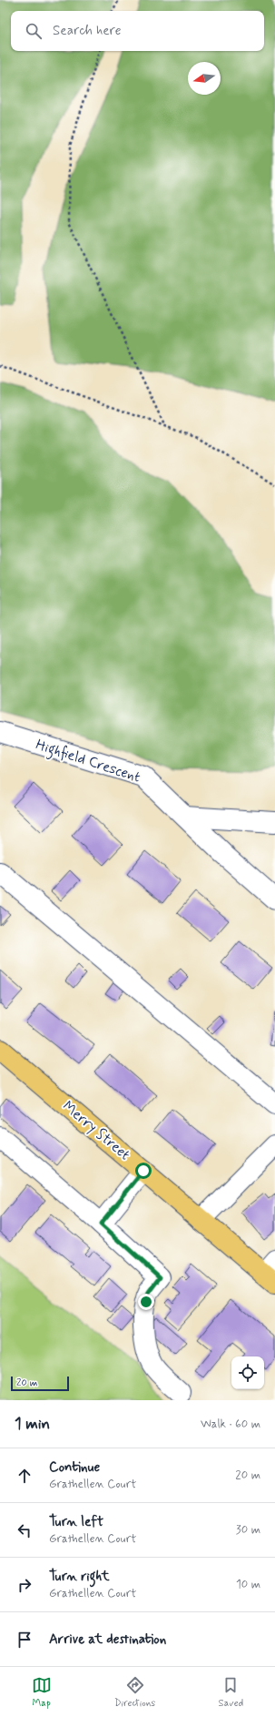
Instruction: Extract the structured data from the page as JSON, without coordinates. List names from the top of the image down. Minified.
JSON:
{"streets":{"main road":["Merry Street"],"street":["Highfield Crescent"]},"scale_bar":"20 m","north":"left","page":{"search":"Search here","scale":"20 m","heading":["1 min","Walk · 60 m"],"list":[["Continue","Grathellen Court","20 m"],["Turn left","Grathellen Court","30 m"],["Turn right","Grathellen Court","10 m"],"Arrive at destination"],"nav":["Map","Directions","Saved"]}}
